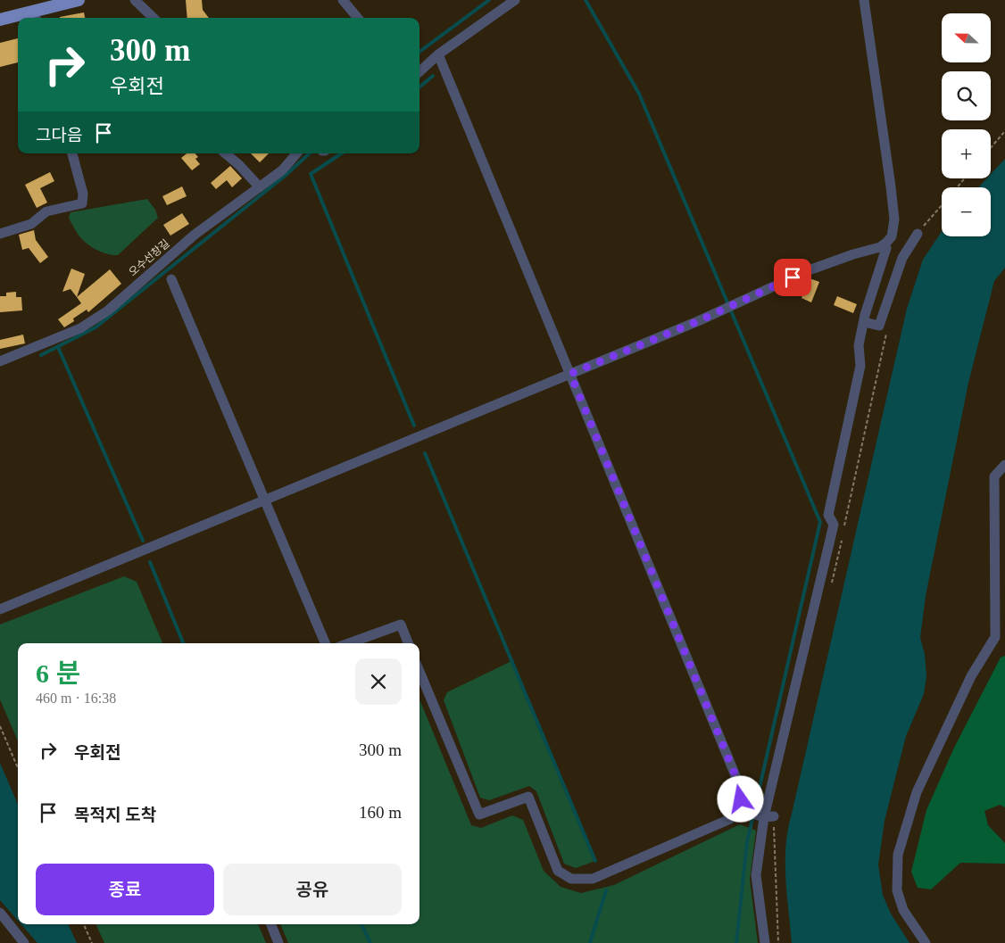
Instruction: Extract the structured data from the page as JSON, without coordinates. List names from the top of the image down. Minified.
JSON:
{"streets":{"street":["오수선창길"]},"north":"left","page":{"map_buttons":["+","−"],"turn":["300 m","우회전"],"then":"그다음","heading":["6 분","460 m · 16:38"],"list":[{"name":"우회전","value":"300 m"},{"name":"목적지 도착","value":"160 m"}],"buttons":["종료","공유"]}}
